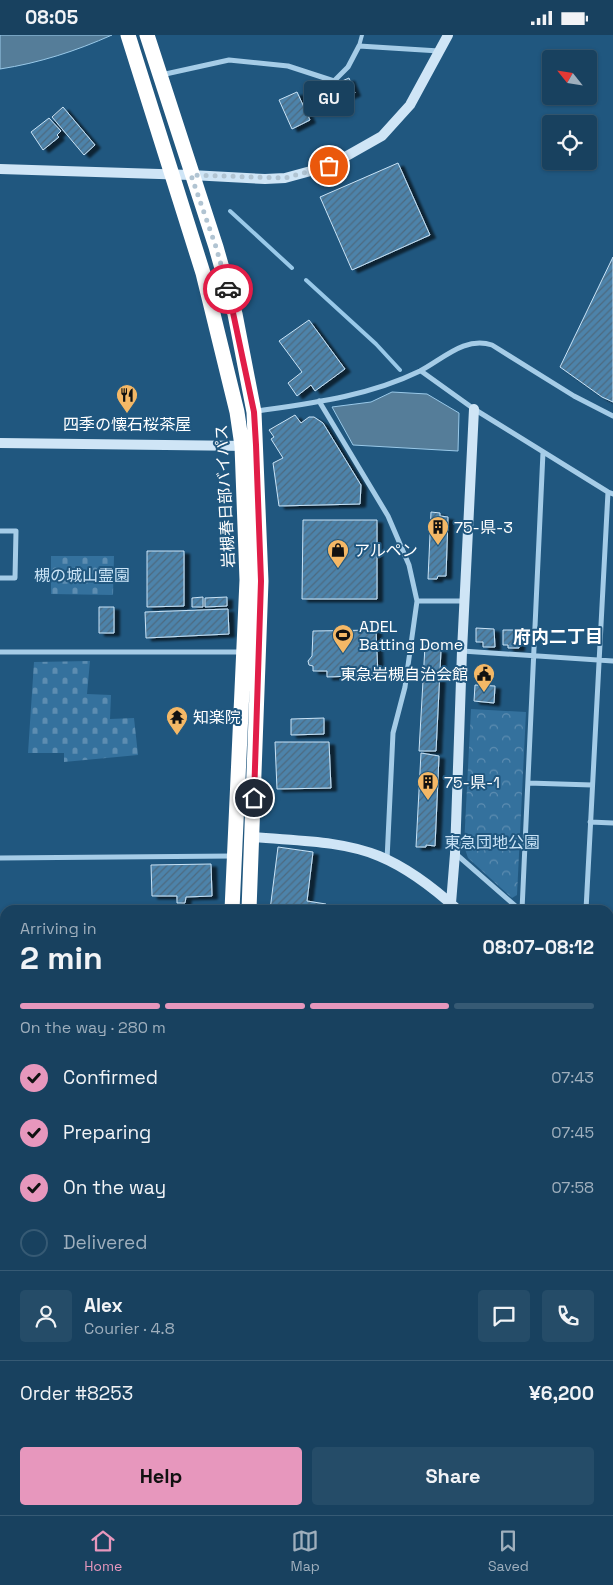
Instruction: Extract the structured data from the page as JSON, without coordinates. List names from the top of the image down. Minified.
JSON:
{"streets":{"highway":["岩槻春日部バイパス"]},"districts":["府内二丁目"],"parks":["槻の城山霊園","東急団地公園"],"places":{"other":["GU"],"restaurant":["四季の懐石桜茶屋"],"building":["75-県-3","75-県-1"],"shop":["アルペン"],"sports":["ADEL Batting Dome"],"public building":["東急岩槻自治会館"],"temple":["知楽院"]},"north":"top left","page":{"status":"08:05","bubble":"GU","heading":["2 min","Arriving in","08:07–08:12"],"panel":["Alex","Courier · 4.8","Order #8253","¥6,200"],"bar":"On the way · 280 m","list":[["Confirmed","07:43"],["Preparing","07:45"],["On the way","07:58"],"Delivered"],"buttons":["Help","Share"],"tabs":["Home","Map","Saved"]}}
